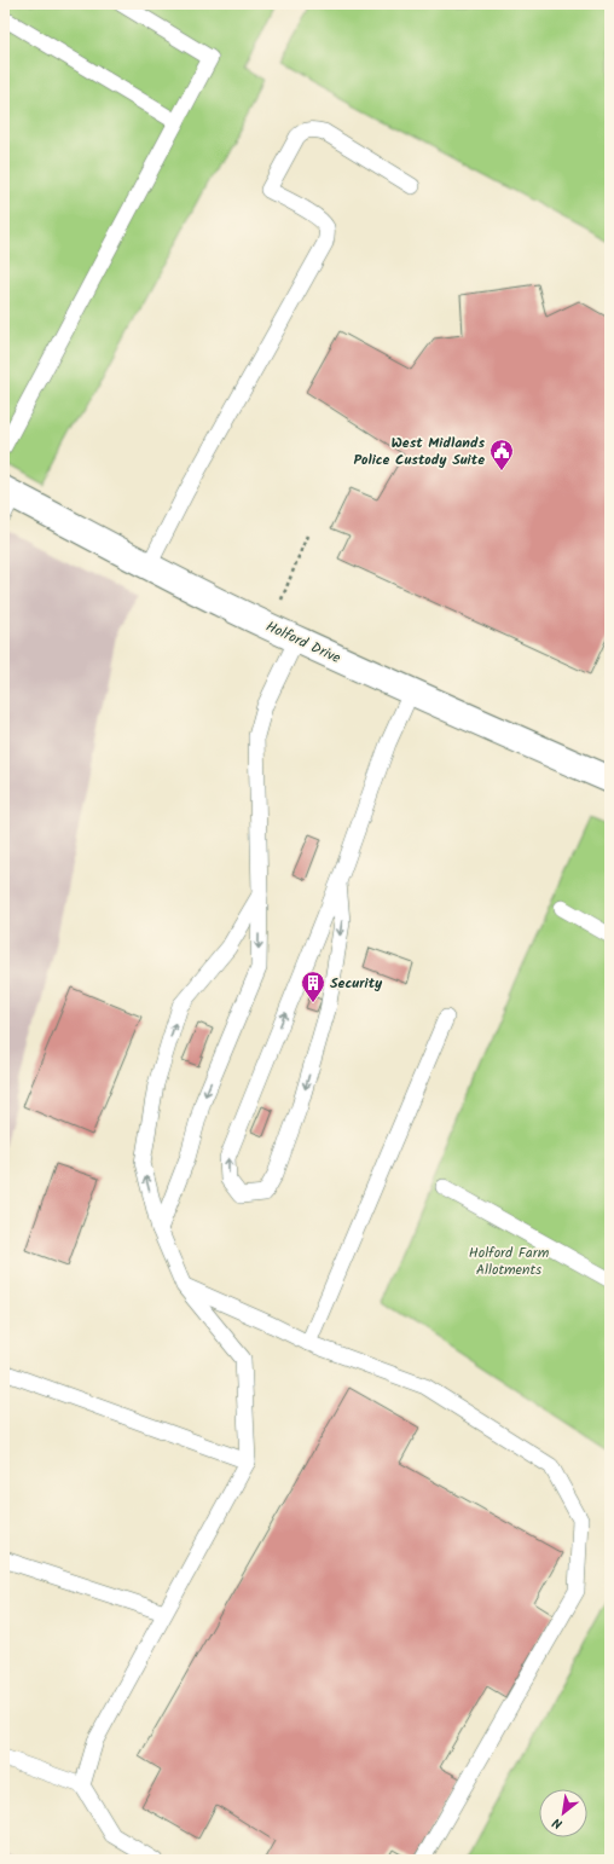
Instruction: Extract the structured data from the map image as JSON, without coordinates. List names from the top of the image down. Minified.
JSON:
{"streets":{"street":["Holford Drive"]},"parks":["Holford Farm Allotments"],"places":{"public building":["West Midlands Police Custody Suite"],"building":["Security"]},"north":"bottom left"}
